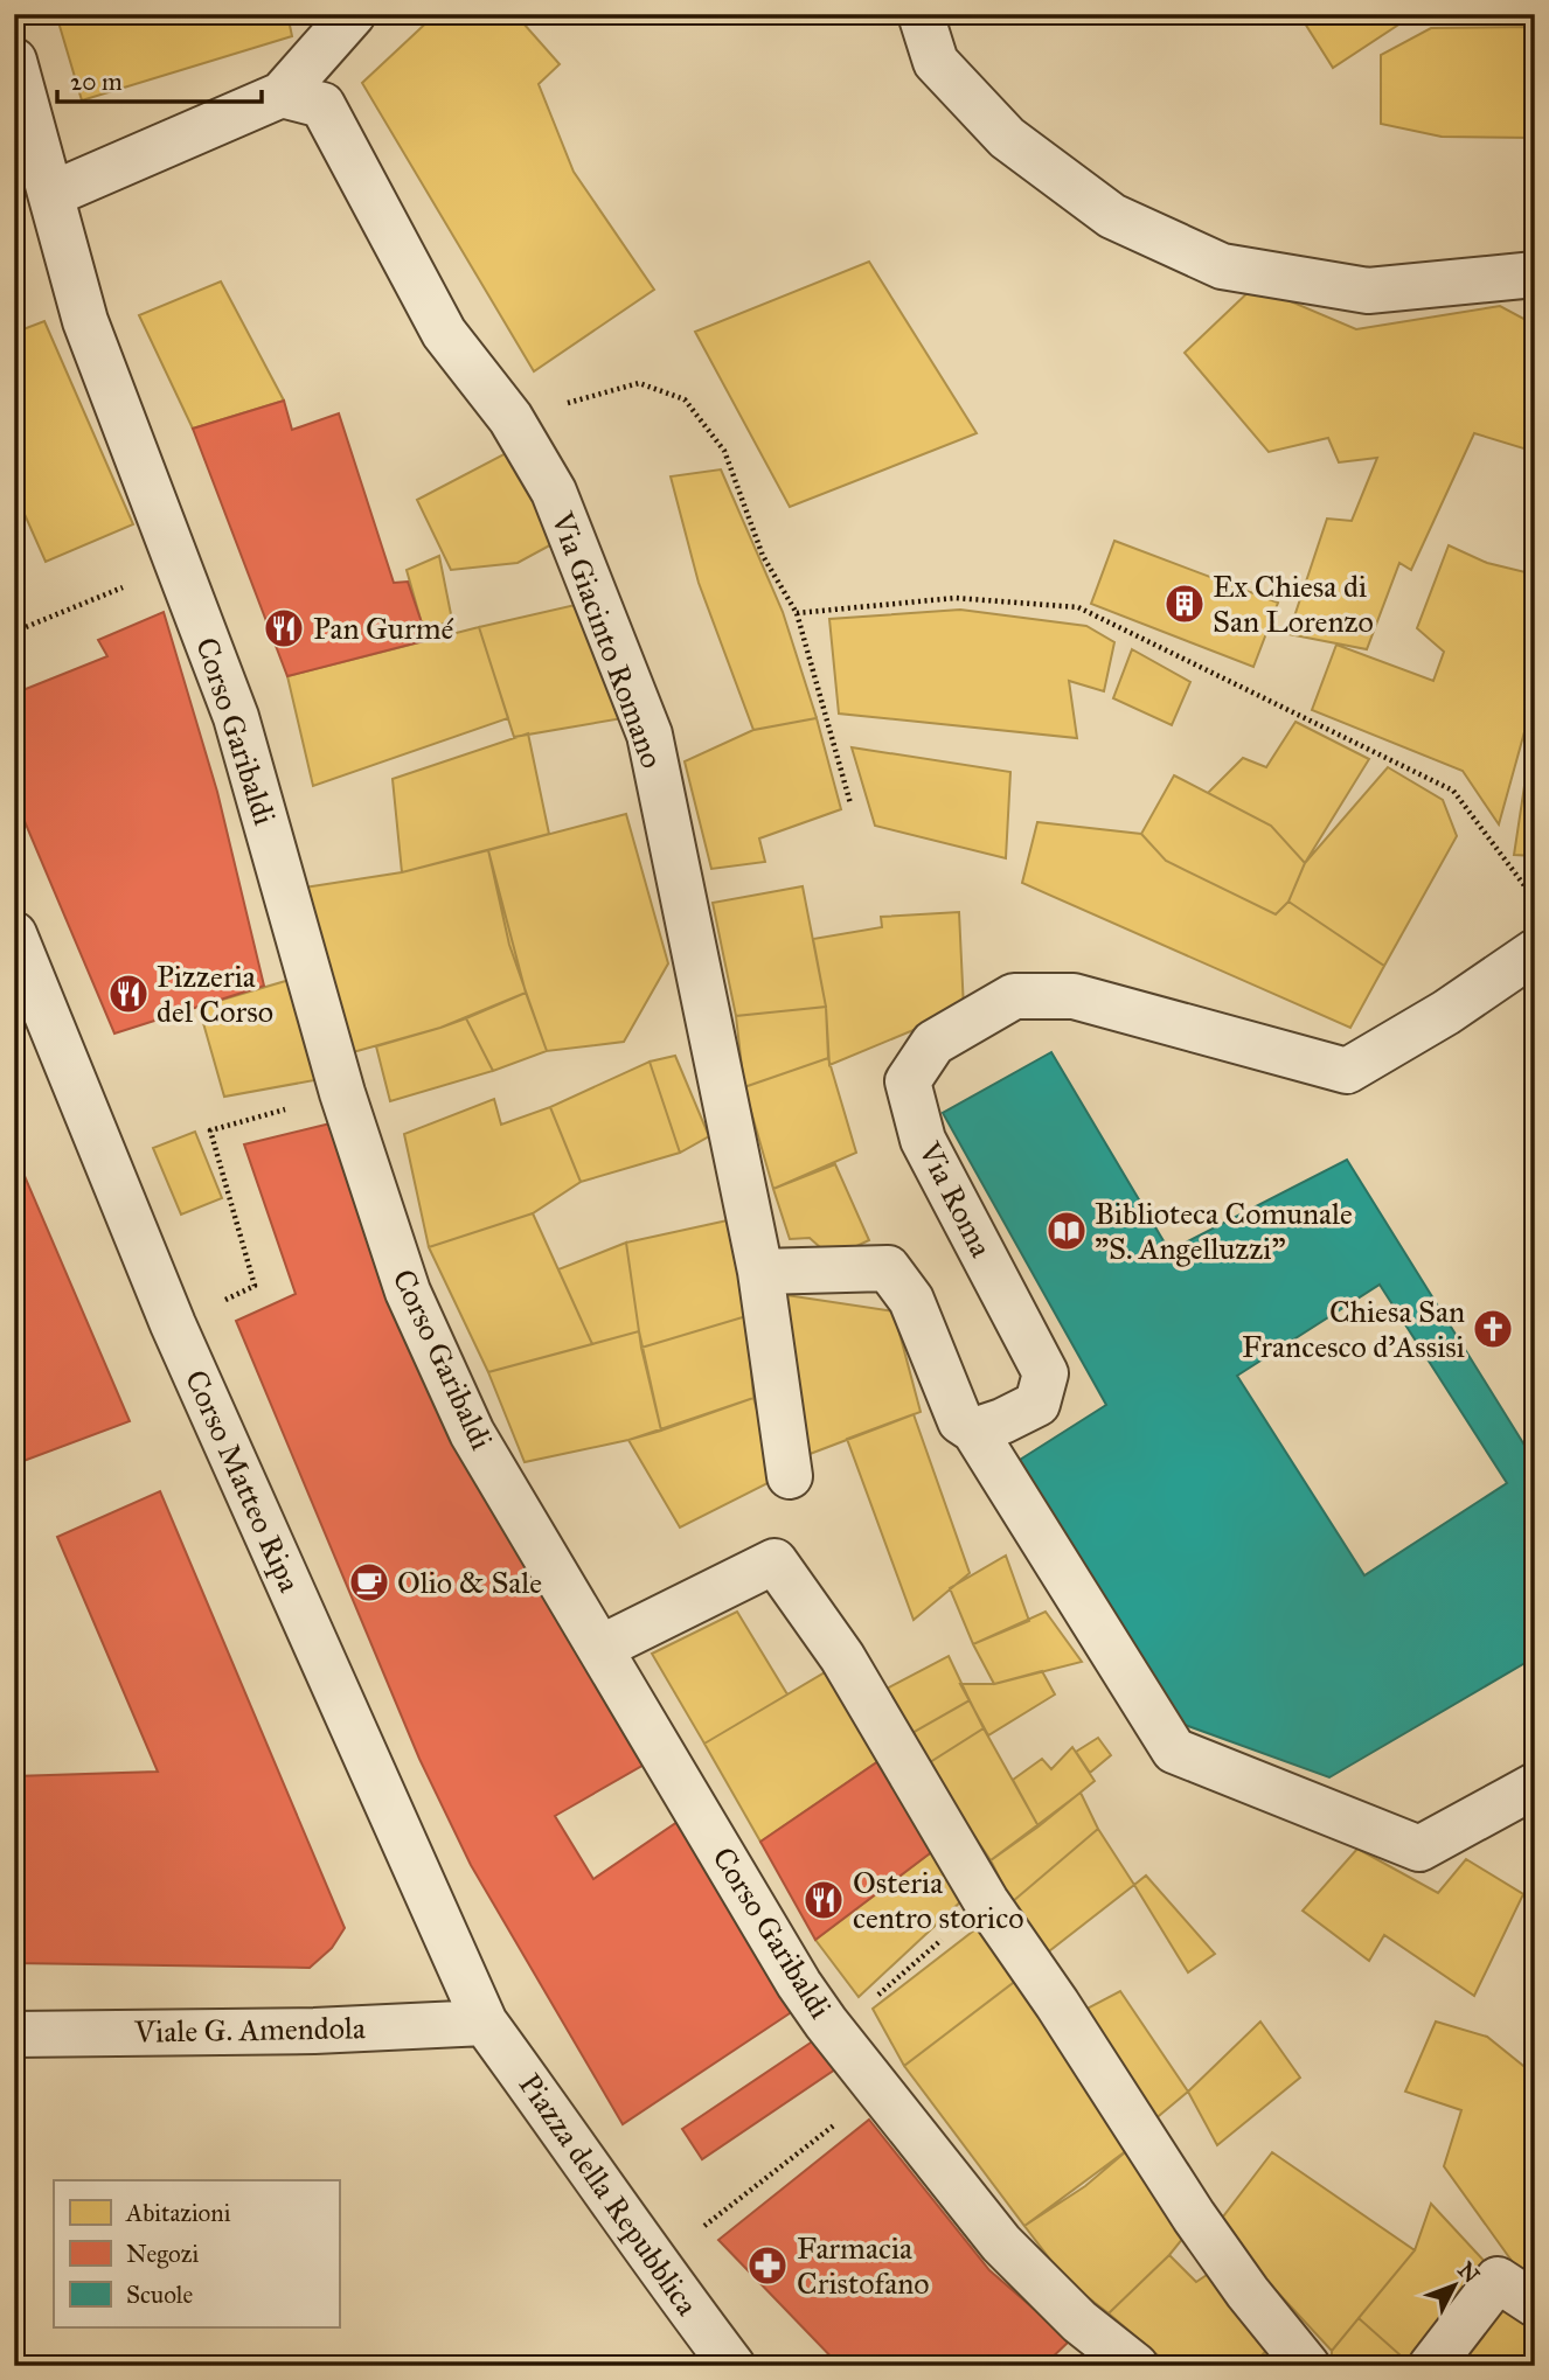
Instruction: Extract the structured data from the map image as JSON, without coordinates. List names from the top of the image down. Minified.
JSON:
{"streets":{"street":["Via Giacinto Romano","Corso Garibaldi","Via Roma","Corso Matteo Ripa","Viale G. Amendola","Piazza della Repubblica"]},"crossings":[["Corso Matteo Ripa","Viale G. Amendola"],["Corso Matteo Ripa","Piazza della Repubblica"],["Viale G. Amendola","Piazza della Repubblica"]],"places":{"building":["Ex Chiesa di San Lorenzo"],"restaurant":["Pan Gurmé","Pizzeria del Corso","Osteria centro storico"],"library":["Biblioteca Comunale \"S. Angelluzzi\""],"church":["Chiesa San Francesco d'Assisi"],"cafe":["Olio & Sale"],"pharmacy":["Farmacia Cristofano"]},"legend":["Abitazioni","Negozi","Scuole"],"scale_bar":"20 m","north":"top right"}
